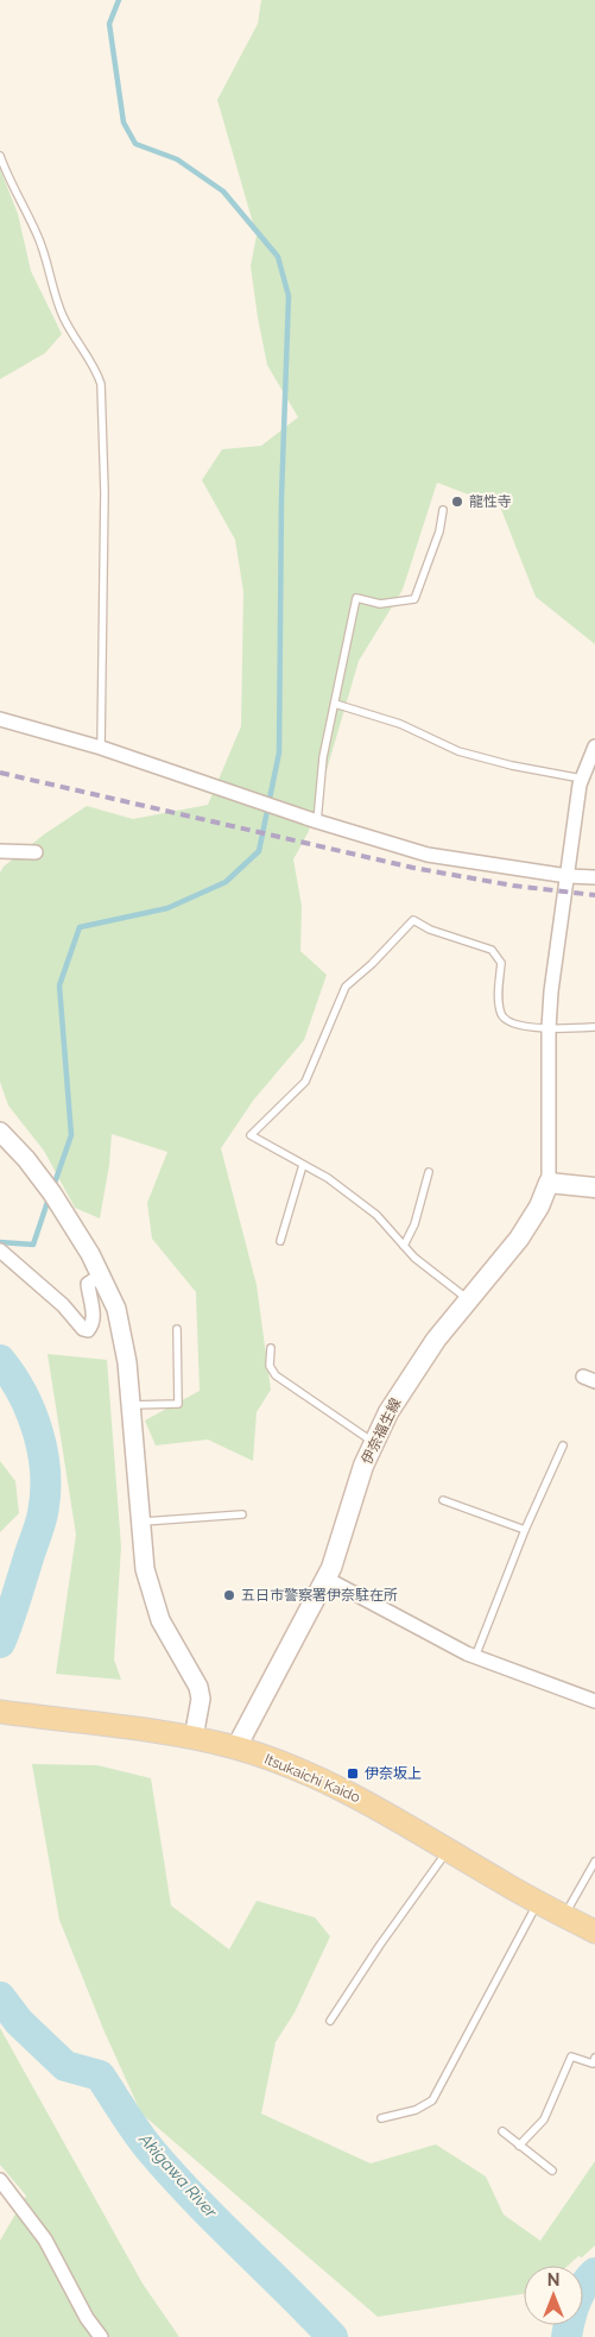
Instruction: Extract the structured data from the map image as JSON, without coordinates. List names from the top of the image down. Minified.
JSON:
{"streets":{"main road":["伊奈福生線","Itsukaichi Kaido"]},"crossings":[["伊奈福生線","Itsukaichi Kaido"]],"water":["Akigawa River"],"places":{"other":["龍性寺","五日市警察署伊奈駐在所"],"transit":["伊奈坂上"]},"north":"top"}
